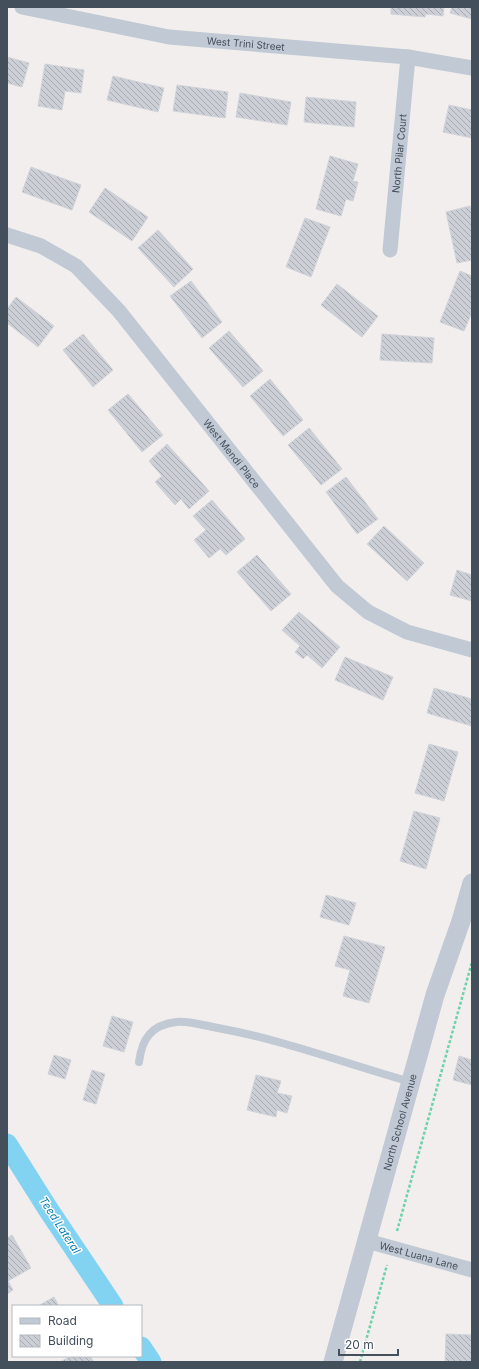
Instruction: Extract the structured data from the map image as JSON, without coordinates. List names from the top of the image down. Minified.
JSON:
{"streets":{"street":["West Trini Street","North Pilar Court","West Mendi Place","North School Avenue","West Luana Lane"]},"crossings":[["West Trini Street","North Pilar Court"],["North School Avenue","West Luana Lane"]],"water":["Teed Lateral"],"legend":["Road","Building"],"scale_bar":"20 m"}
